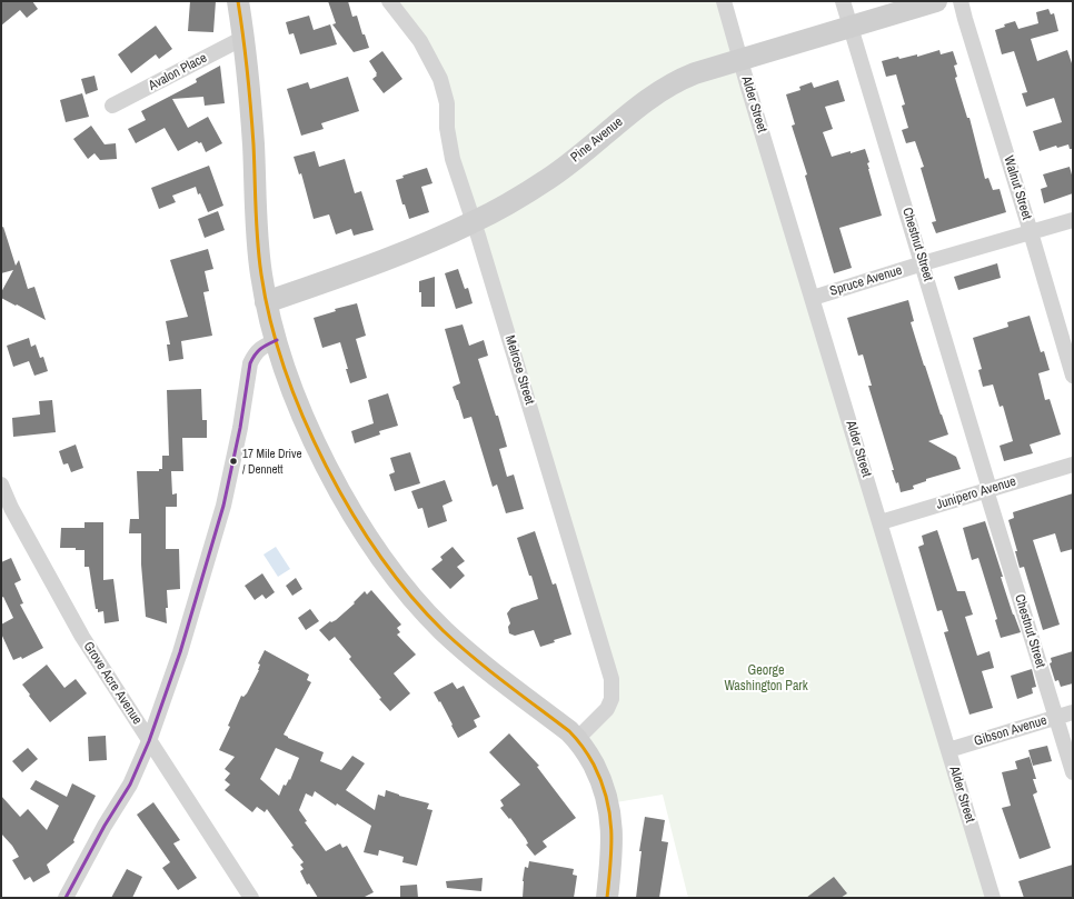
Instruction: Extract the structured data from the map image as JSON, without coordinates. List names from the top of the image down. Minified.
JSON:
{"streets":{"main road":["Pine Avenue"],"street":["Avalon Place","Alder Street","Walnut Street","Chestnut Street","Spruce Avenue","Melrose Street","Junipero Avenue","Grove Acre Avenue","Gibson Avenue"]},"crossings":[["Alder Street","Pine Avenue"],["Alder Street","Spruce Avenue"],["Alder Street","Junipero Avenue"],["Alder Street","Gibson Avenue"],["Pine Avenue","Chestnut Street"],["Pine Avenue","Melrose Street"],["Walnut Street","Spruce Avenue"],["Chestnut Street","Spruce Avenue"],["Chestnut Street","Junipero Avenue"],["Chestnut Street","Gibson Avenue"]],"parks":["George Washington Park"],"places":["17 Mile Drive / Dennett"]}
